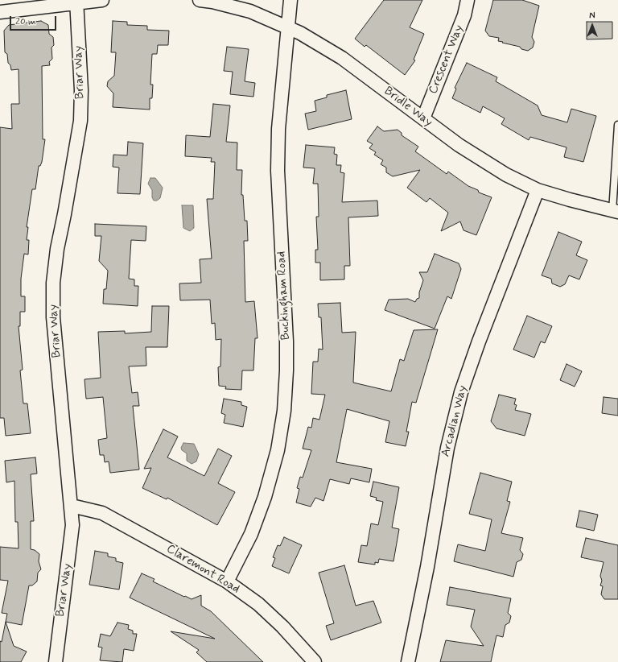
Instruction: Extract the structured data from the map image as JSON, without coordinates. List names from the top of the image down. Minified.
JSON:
{"streets":{"street":["Crescent Way","Briar Way","Bridle Way","Buckingham Road","Arcadian Way","Claremont Road"]},"crossings":[["Crescent Way","Bridle Way"],["Briar Way","Claremont Road"],["Bridle Way","Buckingham Road"],["Bridle Way","Arcadian Way"],["Buckingham Road","Claremont Road"]],"scale_bar":"20 m","north":"top"}
